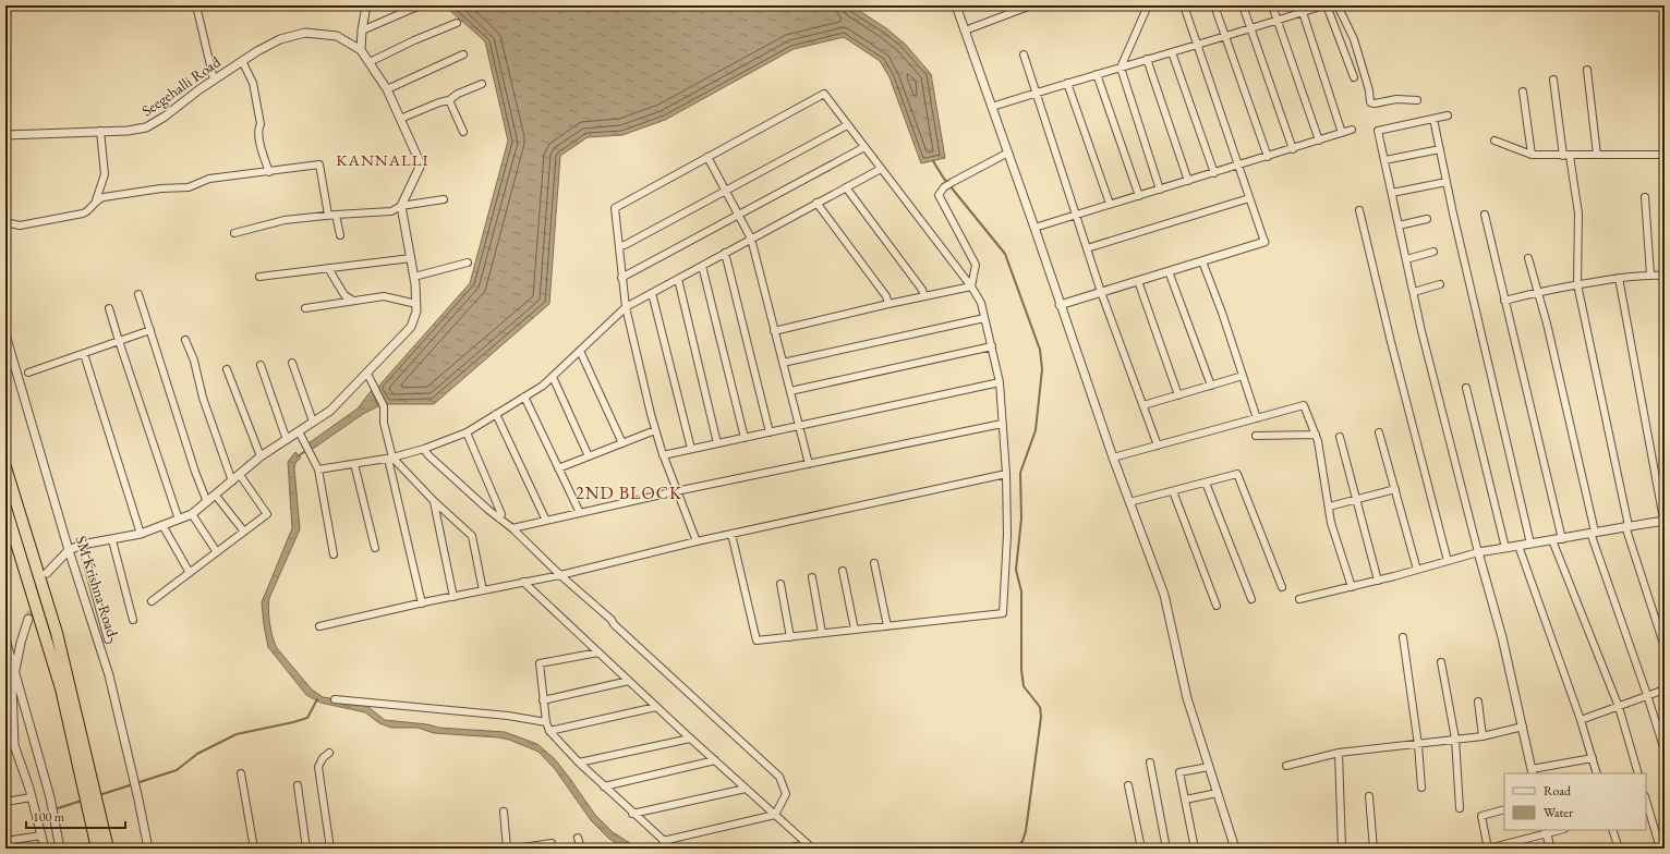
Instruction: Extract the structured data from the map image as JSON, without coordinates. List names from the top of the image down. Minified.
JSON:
{"streets":{"street":["Seegehalli Road","SM Krishna Road"]},"districts":["KANNALLI","2ND BLOCK"],"legend":["Road","Water"],"scale_bar":"100 m"}
